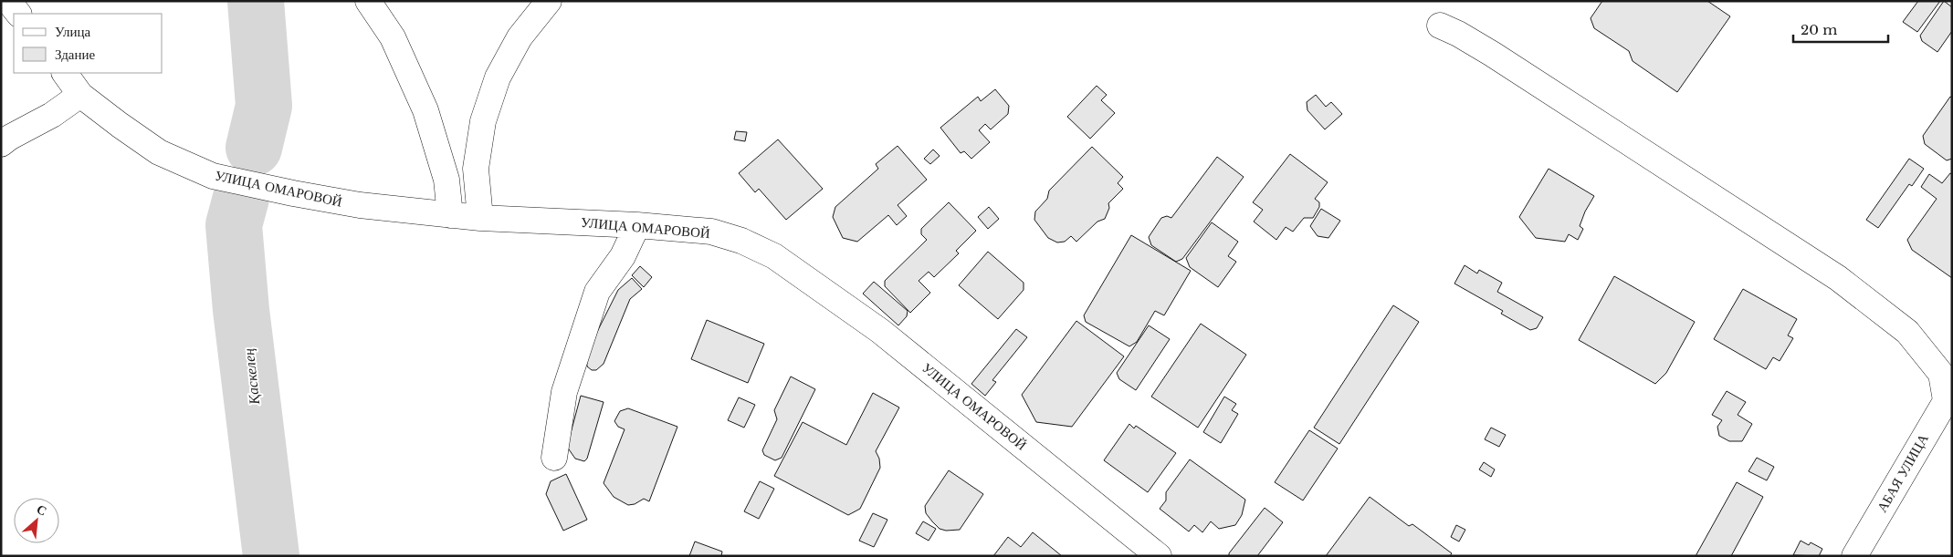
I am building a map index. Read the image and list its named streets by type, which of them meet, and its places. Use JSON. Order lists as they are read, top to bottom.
{
  "streets": {
    "street": ["УЛИЦА ОМАРОВОЙ", "АБАЯ УЛИЦА"]
  },
  "water": ["Қаскелең"],
  "legend": ["Улица", "Здание"],
  "scale_bar": "20 m",
  "north": "top right"
}
